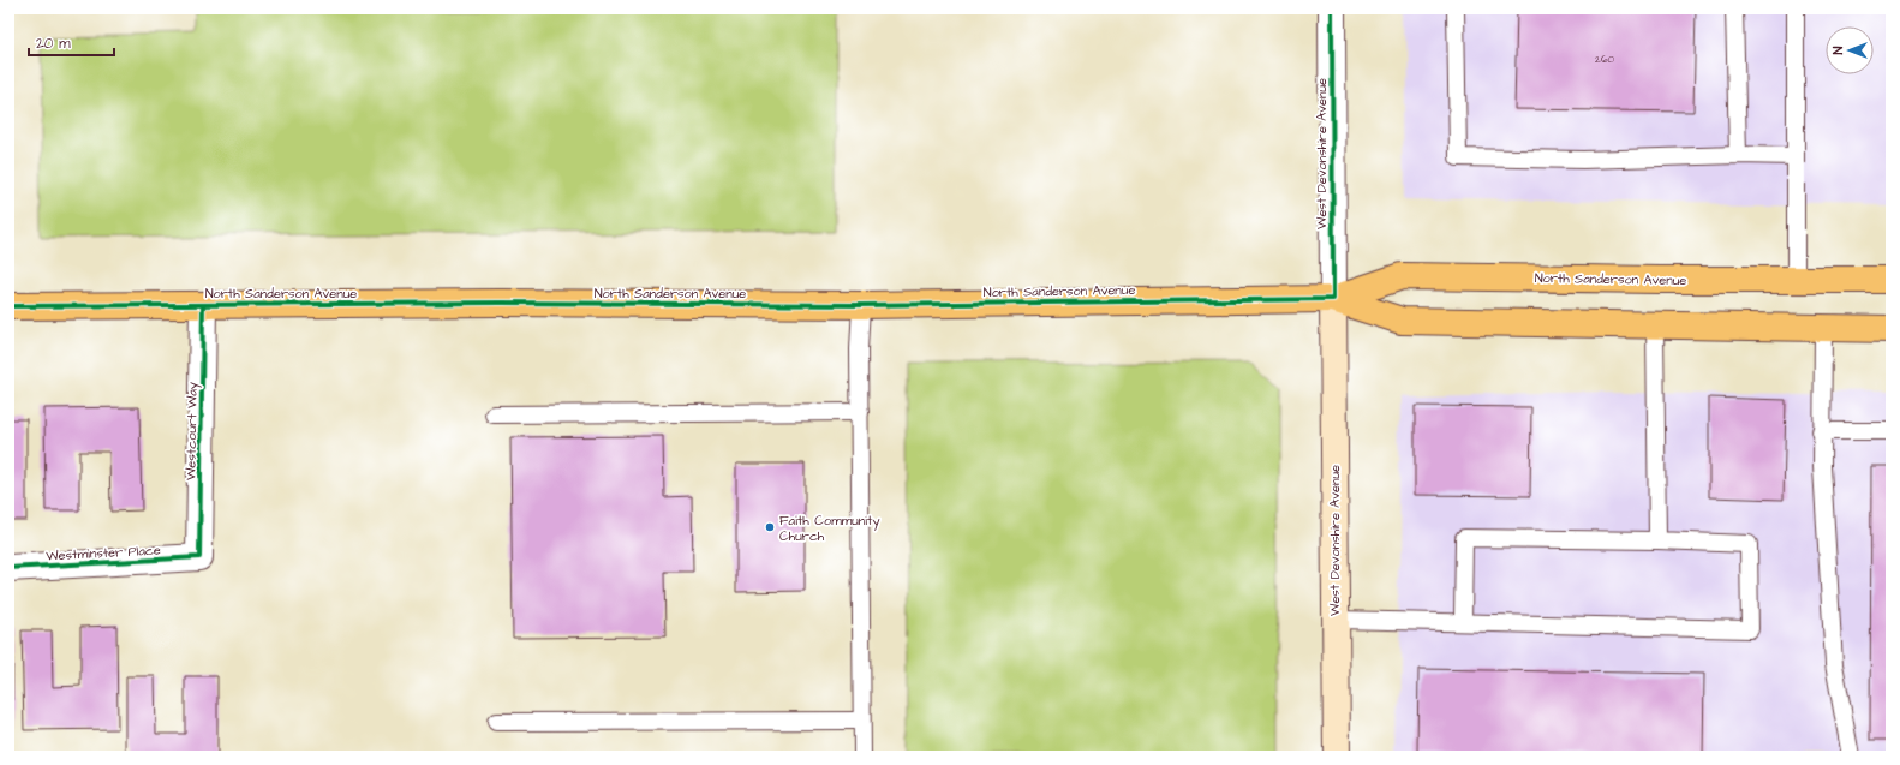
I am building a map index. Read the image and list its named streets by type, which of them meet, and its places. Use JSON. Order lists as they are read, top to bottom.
{
  "streets": {
    "highway": ["North Sanderson Avenue"],
    "main road": ["West Devonshire Avenue"],
    "street": ["Westcourt Way", "Westminster Place"]
  },
  "crossings": [
    ["West Devonshire Avenue", "North Sanderson Avenue"],
    ["North Sanderson Avenue", "Westcourt Way"],
    ["Westcourt Way", "Westminster Place"]
  ],
  "places": ["Faith Community Church"],
  "house_numbers": ["260"],
  "scale_bar": "20 m",
  "north": "left"
}
